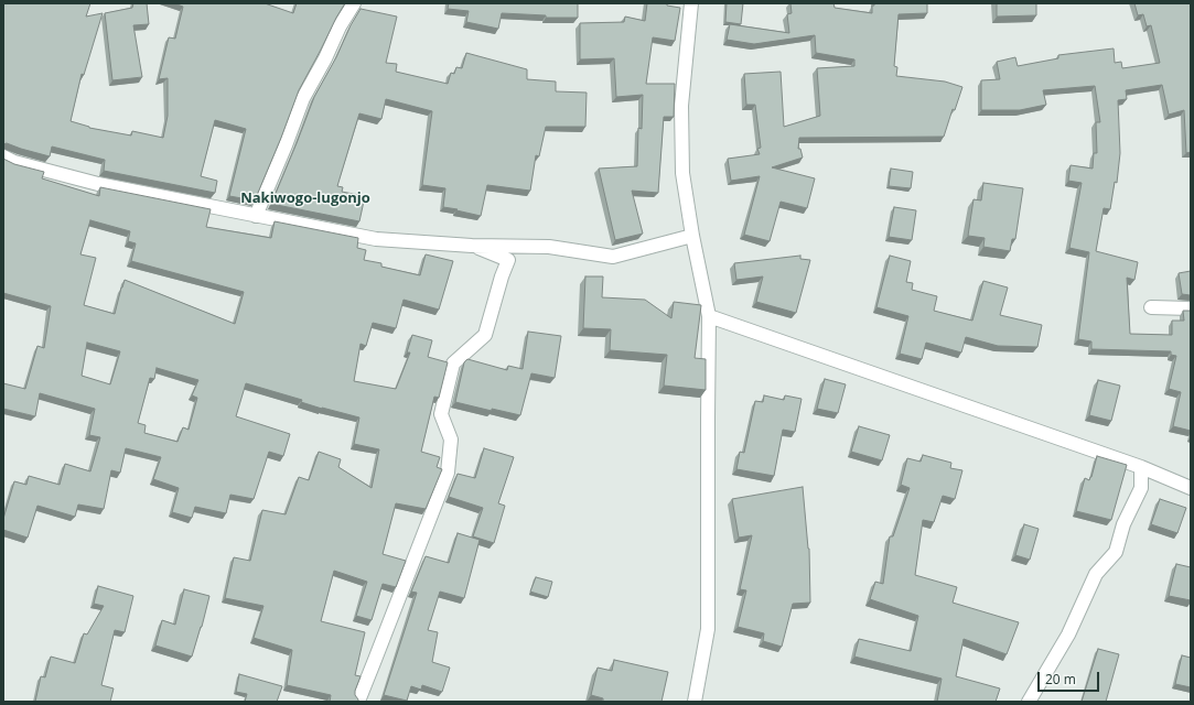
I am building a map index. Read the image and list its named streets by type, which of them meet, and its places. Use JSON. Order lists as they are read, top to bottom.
{
  "districts": ["Nakiwogo-lugonjo"],
  "scale_bar": "20 m"
}
